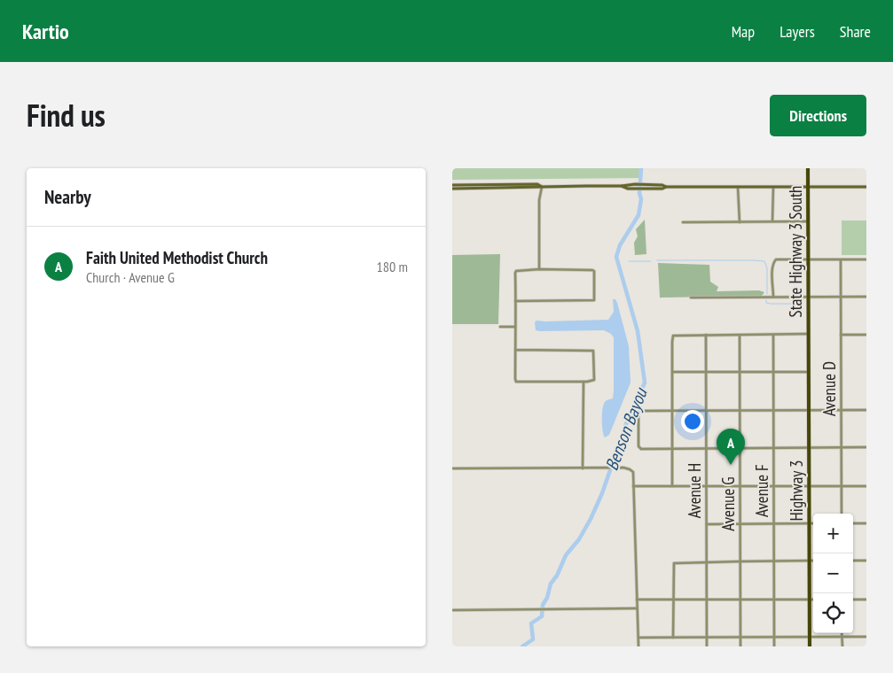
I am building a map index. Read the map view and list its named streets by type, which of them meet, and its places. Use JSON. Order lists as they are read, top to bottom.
{
  "streets": {
    "main road": ["State Highway 3 South", "Highway 3"],
    "street": [
      "Avenue D",
      "Avenue H",
      "Avenue F",
      "Avenue G"
    ]
  },
  "crossings": [
    ["State Highway 3 South", "Highway 3"]
  ],
  "water": ["Benson Bayou"],
  "page": {
    "header": "Kartio",
    "nav": ["Map", "Layers", "Share"],
    "title": "Find us",
    "buttons": "Directions",
    "heading": "Nearby",
    "list": [
      {
        "mark": "A",
        "name": "Faith United Methodist Church",
        "note": "Church · Avenue G",
        "value": "180 m"
      }
    ],
    "pins": "A",
    "map_buttons": ["+", "−"]
  }
}
